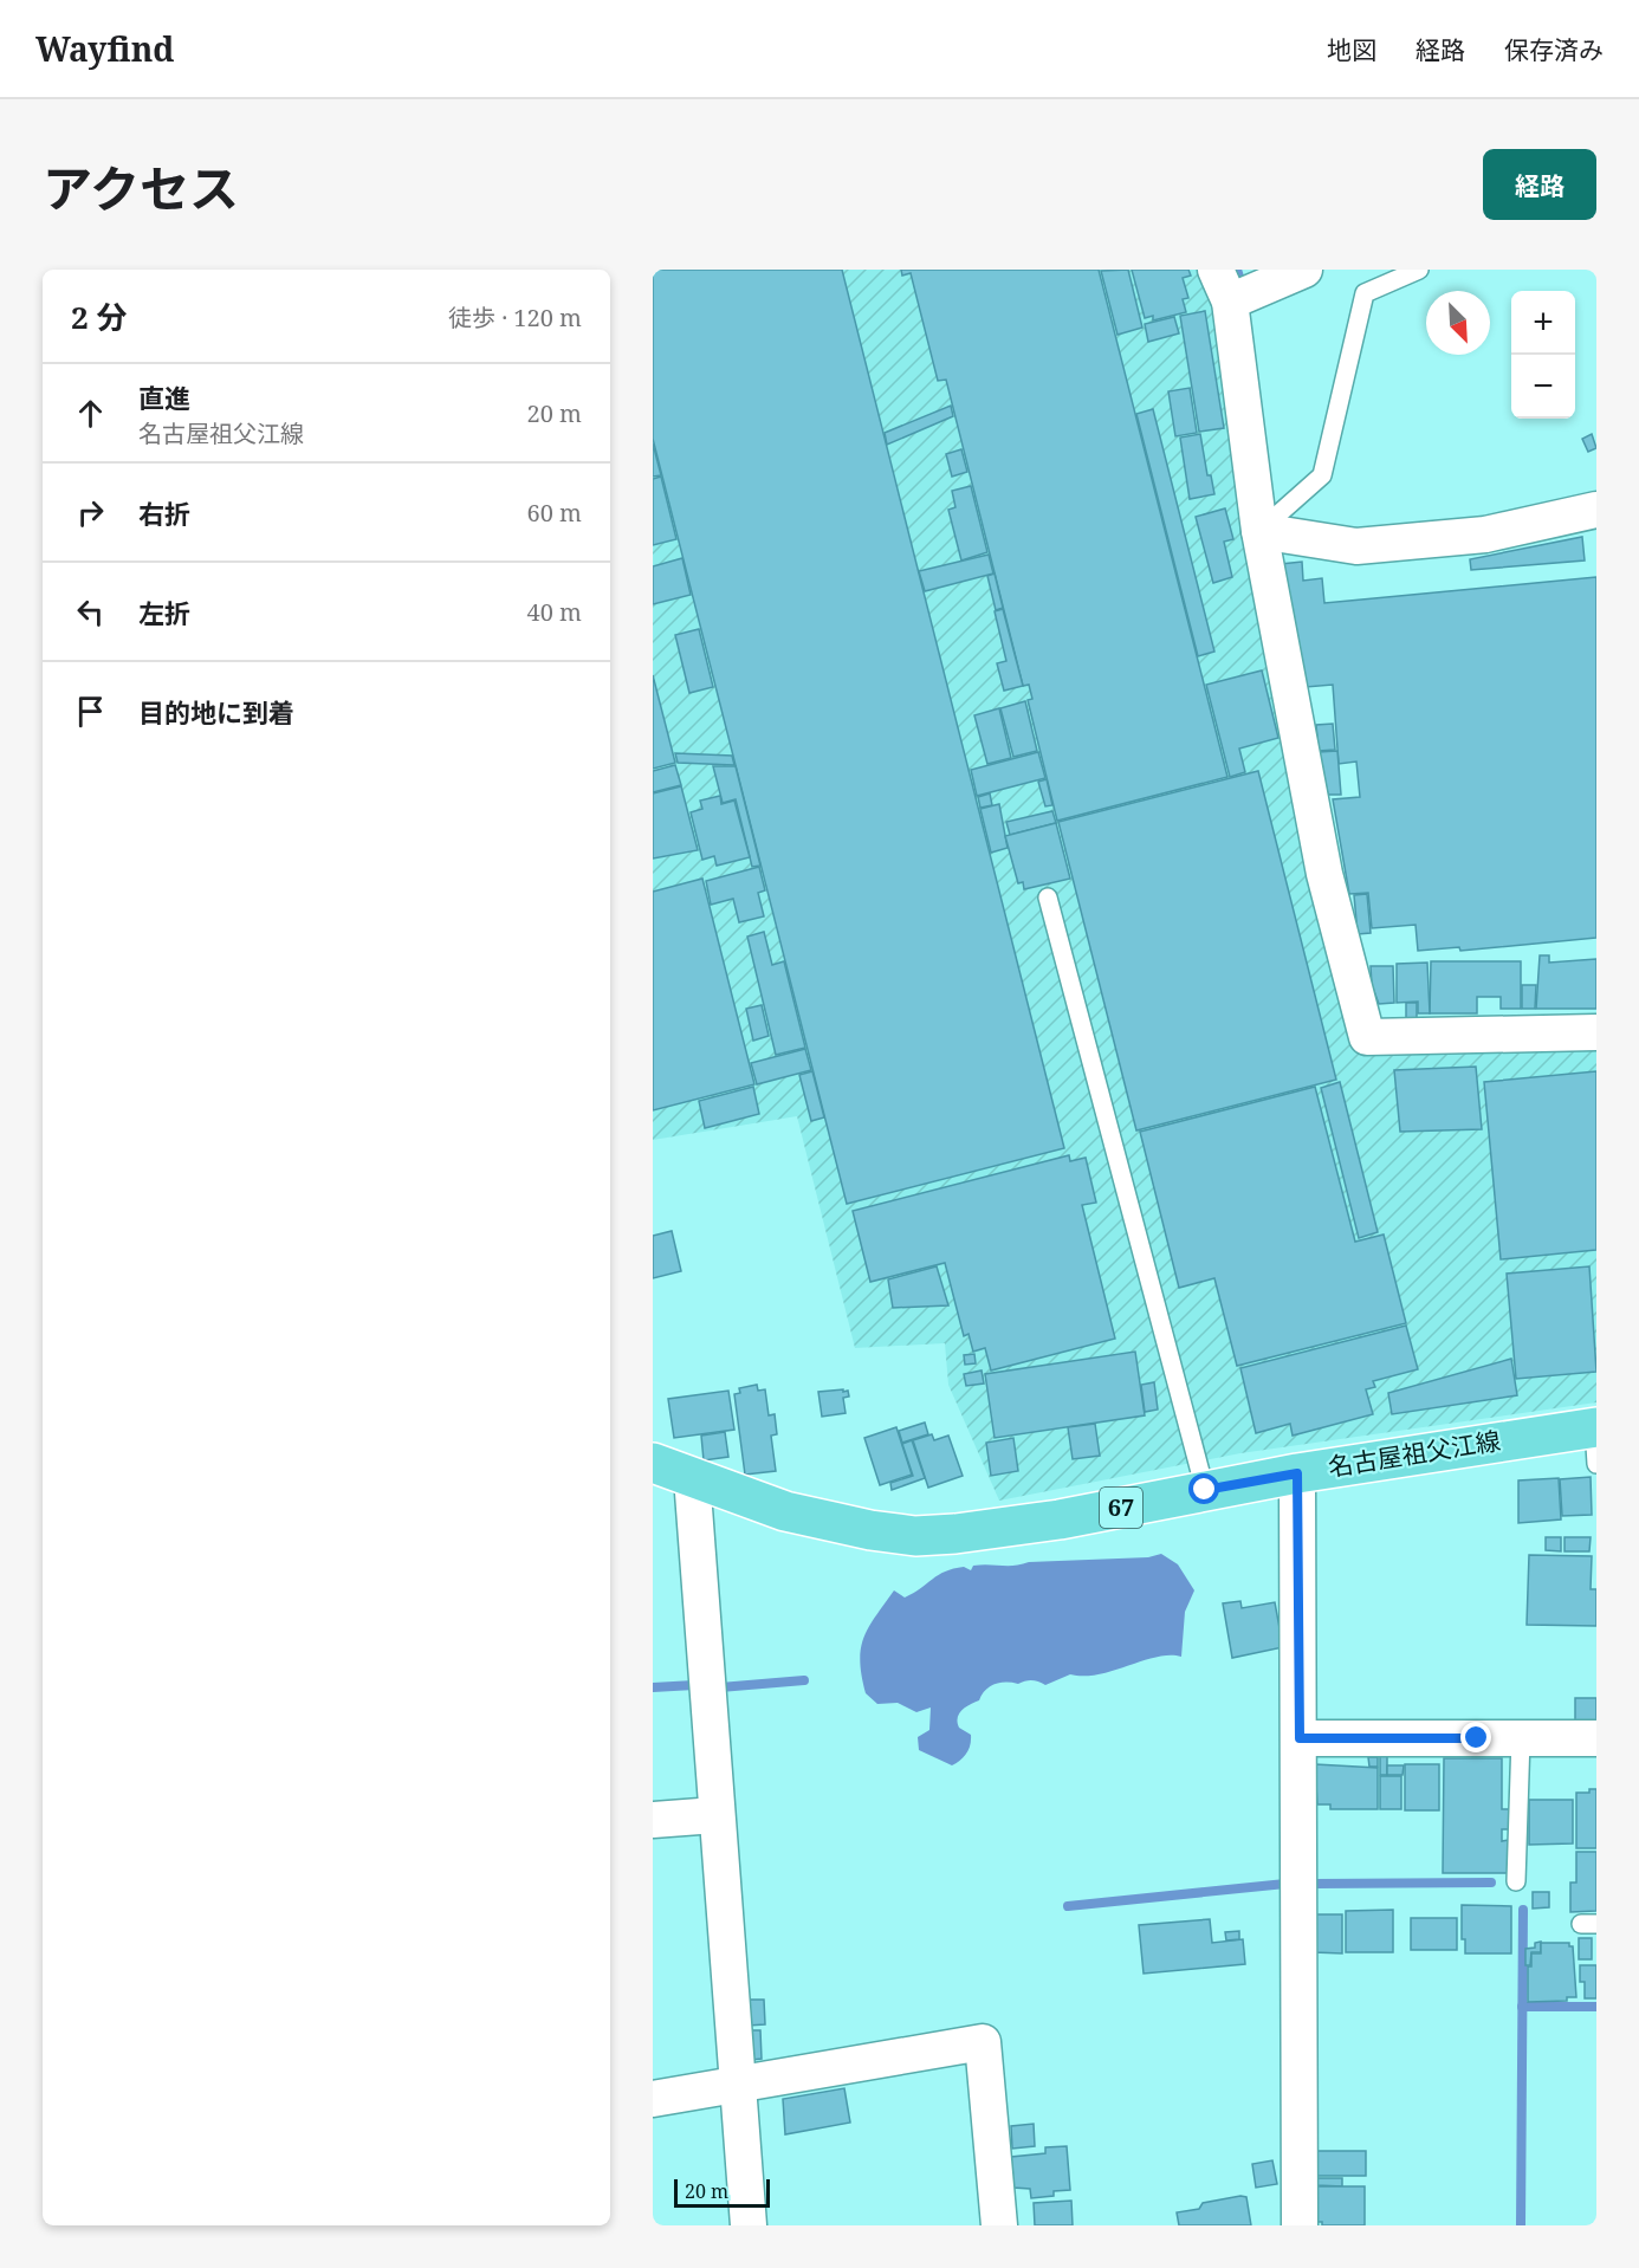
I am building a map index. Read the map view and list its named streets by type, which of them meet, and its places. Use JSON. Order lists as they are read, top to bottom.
{
  "streets": {
    "main road": ["名古屋祖父江線", "67"]
  },
  "scale_bar": "20 m",
  "north": "bottom right",
  "page": {
    "header": "Wayfind",
    "nav": ["地図", "経路", "保存済み"],
    "title": "アクセス",
    "buttons": "経路",
    "heading": ["2 分", "徒歩 · 120 m"],
    "map_buttons": ["+", "−"],
    "list": [
      ["直進", "名古屋祖父江線", "20 m"],
      ["右折", "60 m"],
      ["左折", "40 m"],
      "目的地に到着"
    ],
    "scale": "20 m"
  }
}
